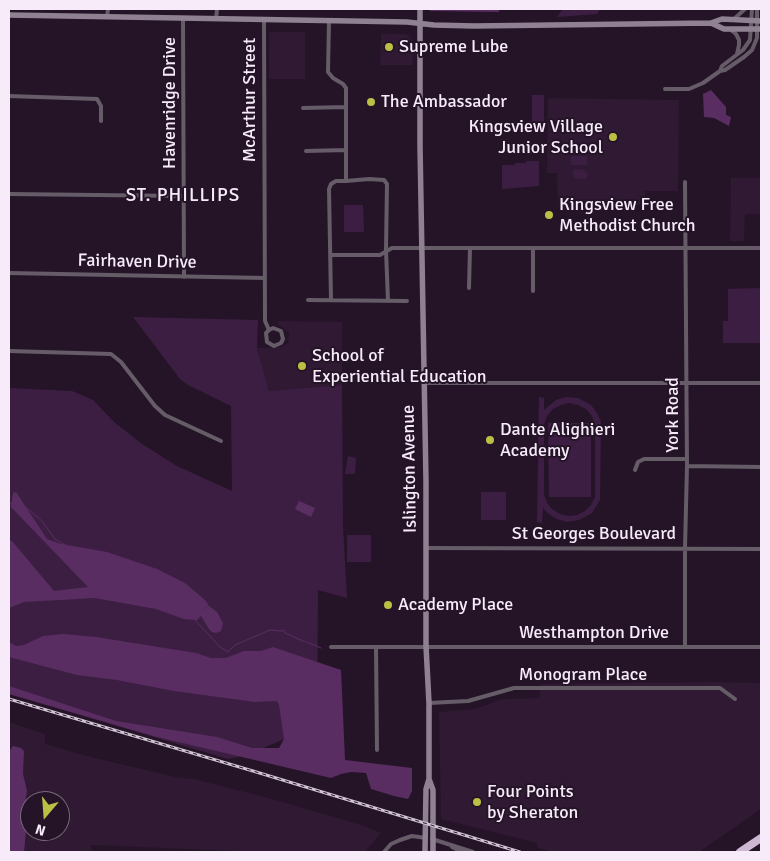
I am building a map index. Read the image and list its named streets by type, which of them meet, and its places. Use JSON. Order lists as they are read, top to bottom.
{
  "streets": {
    "main road": ["Islington Avenue"],
    "street": [
      "McArthur Street",
      "Havenridge Drive",
      "Fairhaven Drive",
      "York Road",
      "St Georges Boulevard",
      "Westhampton Drive",
      "Monogram Place"
    ]
  },
  "crossings": [
    ["McArthur Street", "Fairhaven Drive"],
    ["Havenridge Drive", "Fairhaven Drive"],
    ["York Road", "St Georges Boulevard"],
    ["York Road", "Westhampton Drive"],
    ["Islington Avenue", "St Georges Boulevard"],
    ["Islington Avenue", "Westhampton Drive"],
    ["Islington Avenue", "Monogram Place"]
  ],
  "districts": ["ST. PHILLIPS"],
  "places": [
    "Supreme Lube",
    "The Ambassador",
    "Kingsview Village Junior School",
    "Kingsview Free Methodist Church",
    "School of Experiential Education",
    "Dante Alighieri Academy",
    "Academy Place",
    "Four Points by Sheraton"
  ],
  "north": "bottom"
}
